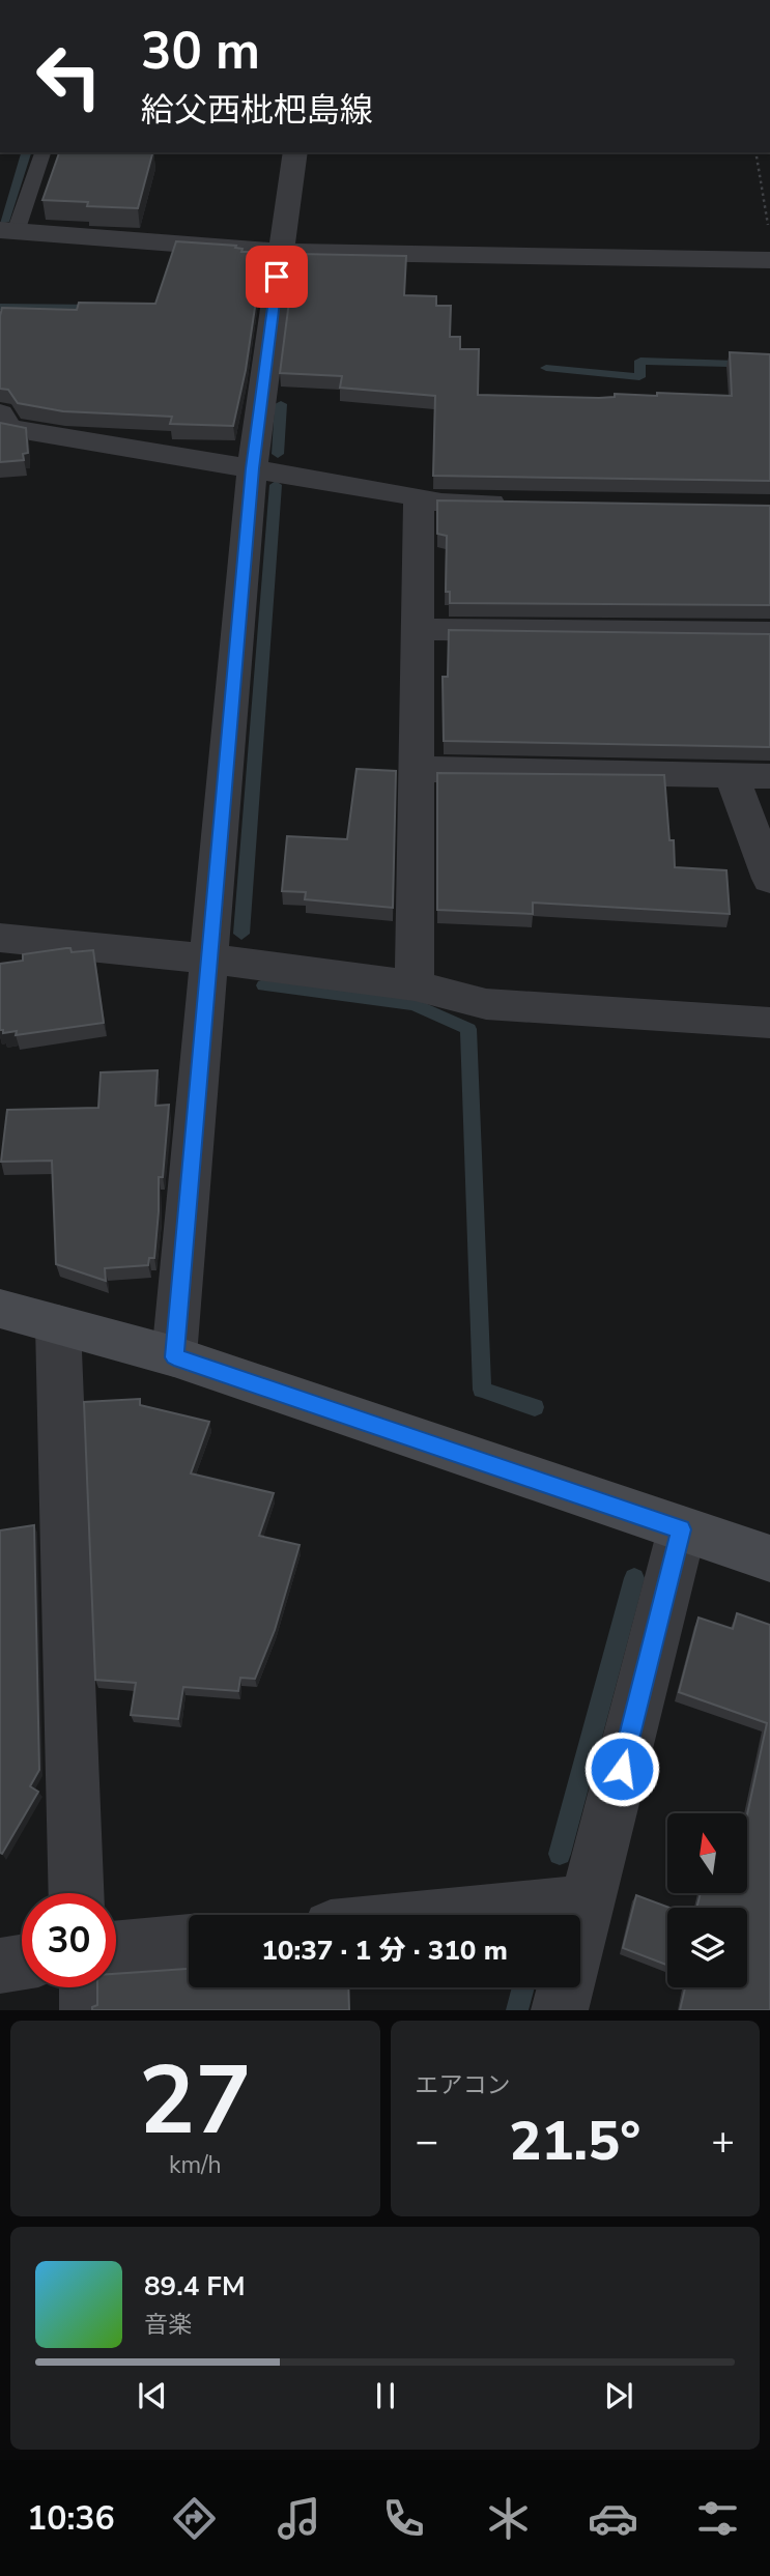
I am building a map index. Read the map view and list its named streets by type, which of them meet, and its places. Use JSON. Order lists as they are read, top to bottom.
{
  "north": "top",
  "page": {
    "turn": ["30 m", "給父西枇杷島線"],
    "limit": "30",
    "trip": "10:37 · 1 分 · 310 m",
    "tile": [
      ["27", "km/h"],
      "エアコン"
    ],
    "heat": ["−", "21.5°", "+"],
    "song": ["89.4 FM", "音楽"],
    "tabs": "10:36"
  }
}
